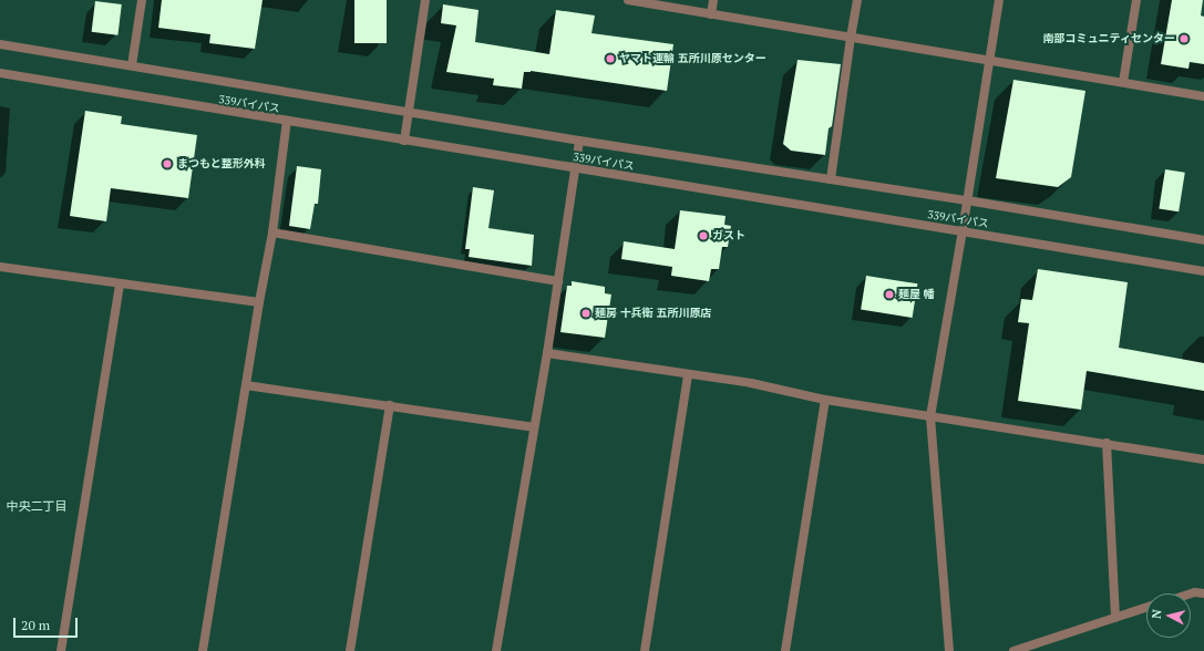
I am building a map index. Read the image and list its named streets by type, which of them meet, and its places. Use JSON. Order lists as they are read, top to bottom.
{
  "streets": {
    "street": ["339バイパス"]
  },
  "districts": ["中央二丁目"],
  "places": [
    "南部コミュニティセンター",
    "ヤマト運輸 五所川原センター",
    "まつもと整形外科",
    "ガスト",
    "麺屋 幡",
    "麺房 十兵衛 五所川原店"
  ],
  "scale_bar": "20 m",
  "north": "left"
}
